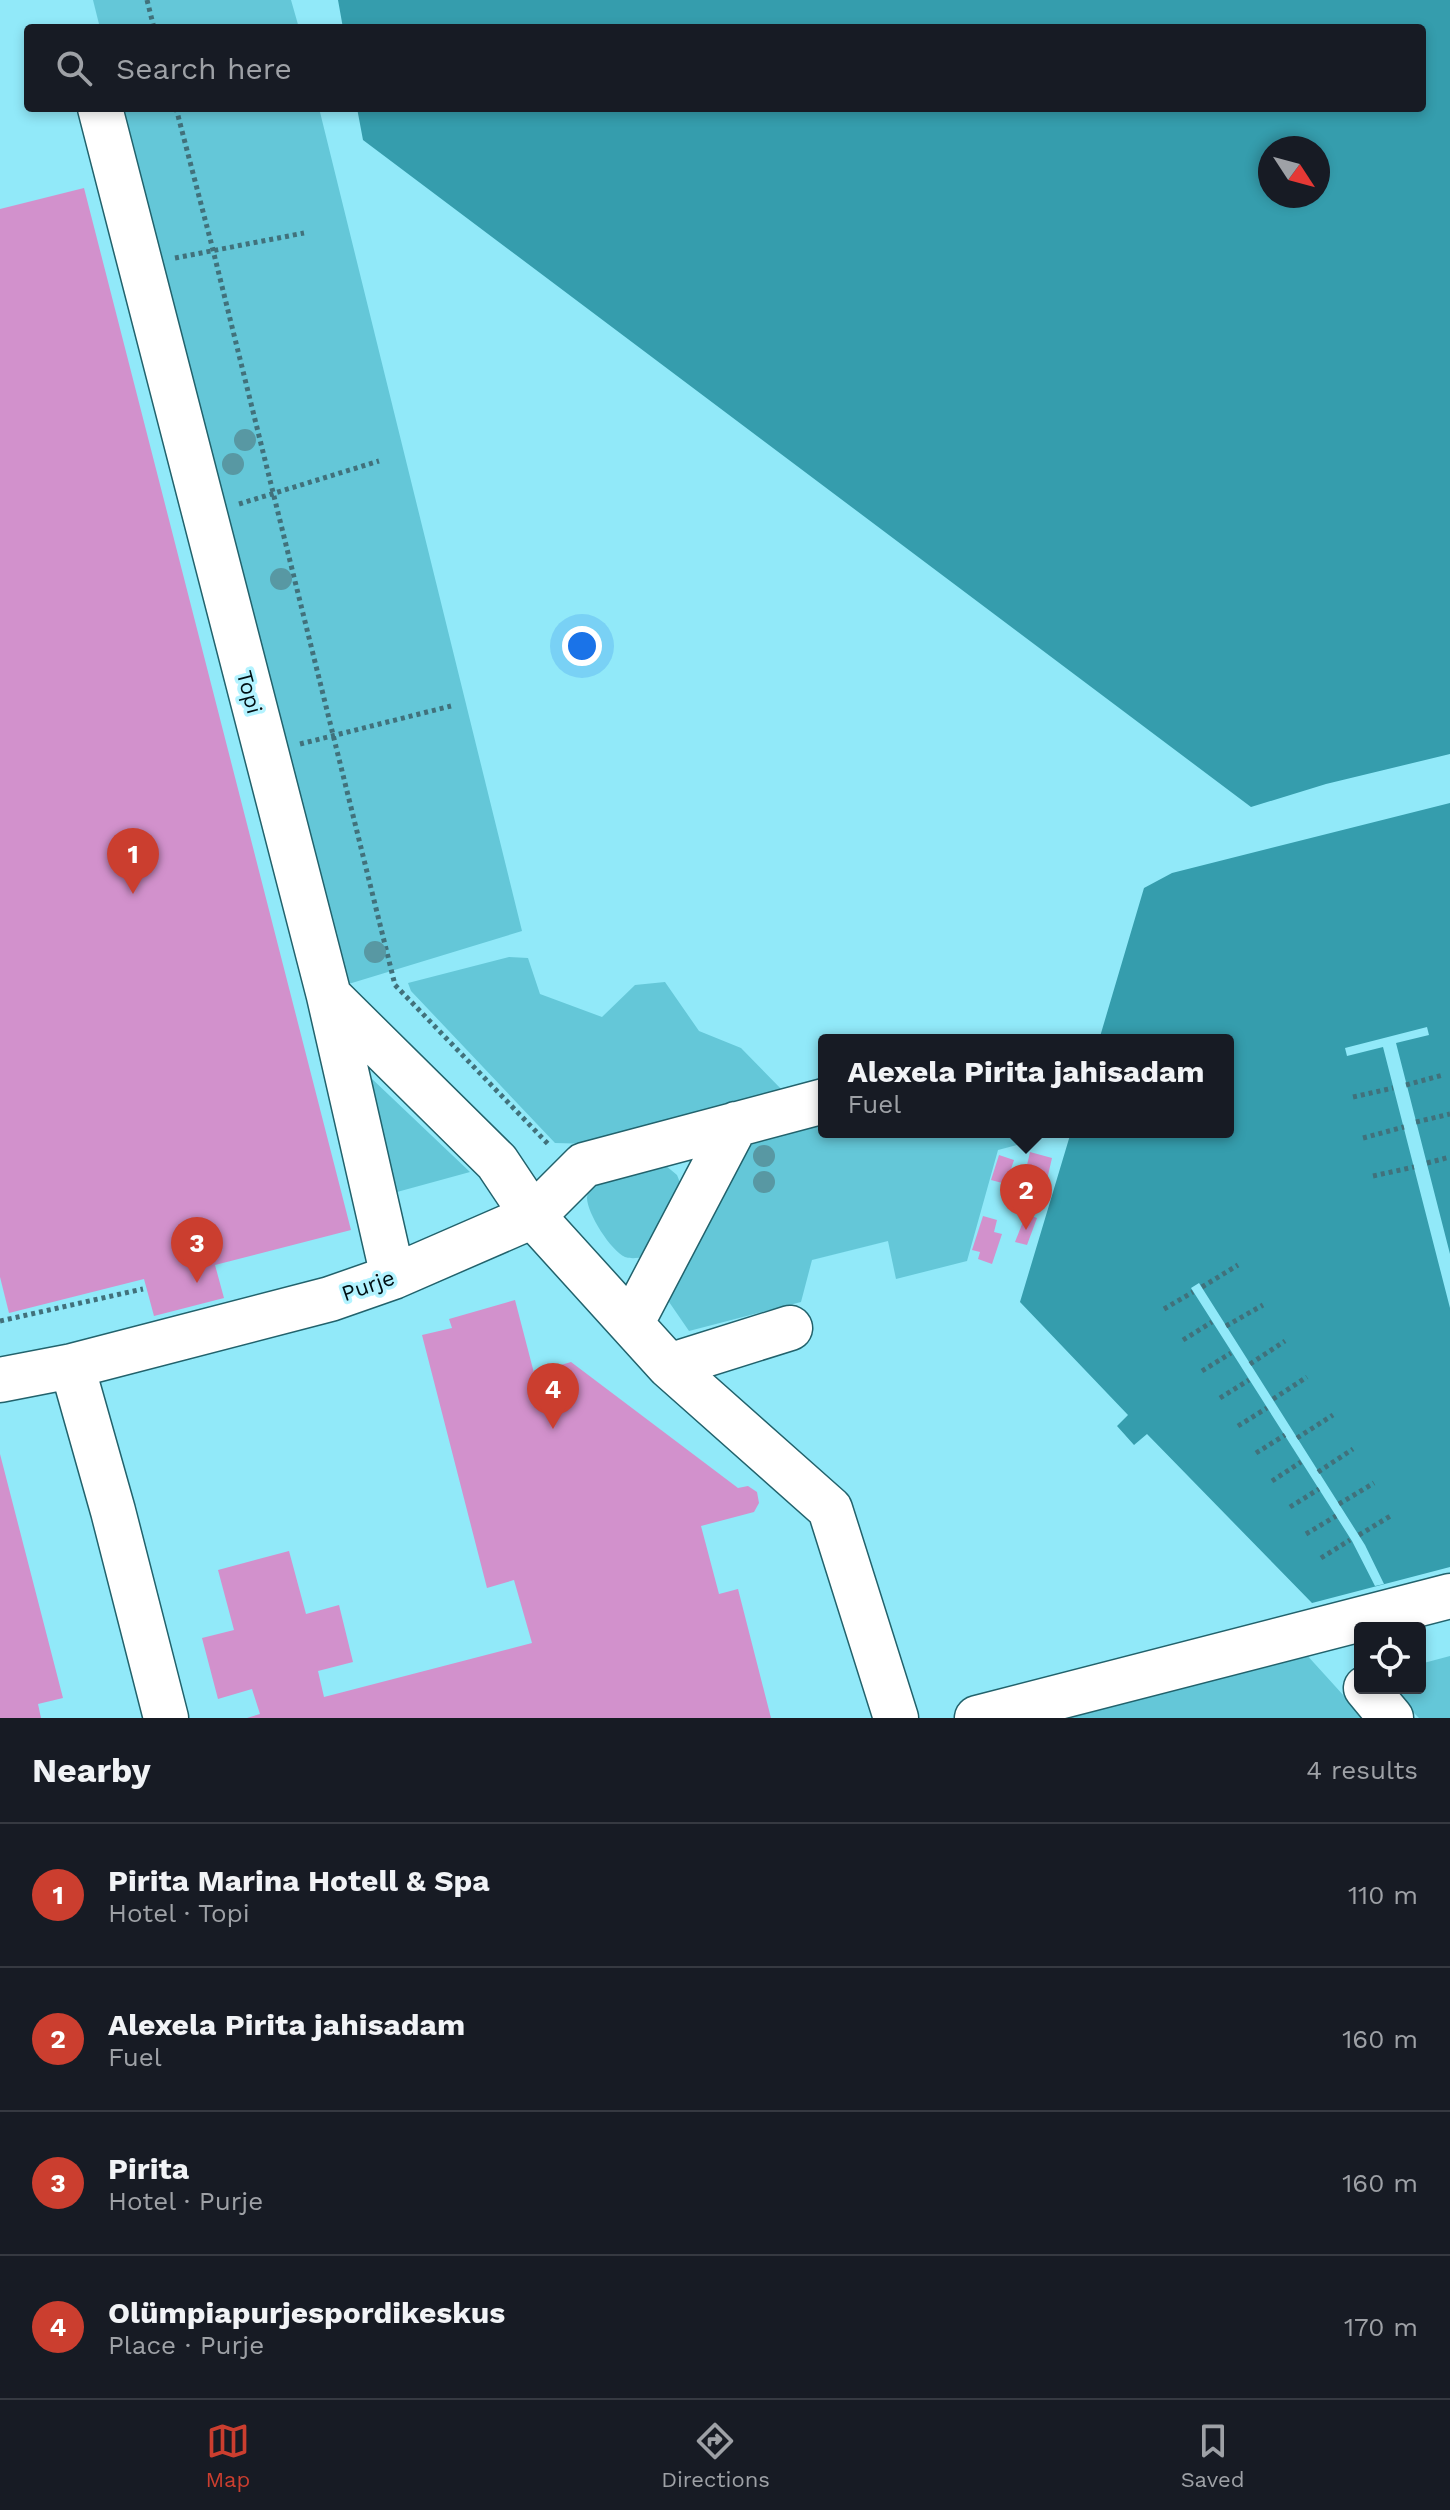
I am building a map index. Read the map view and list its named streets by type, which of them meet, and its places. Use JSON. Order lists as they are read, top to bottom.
{
  "streets": {
    "street": ["Topi", "Purje"]
  },
  "crossings": [
    ["Topi", "Purje"]
  ],
  "north": "bottom right",
  "page": {
    "search": "Search here",
    "pins": [
      "1",
      "2",
      "3",
      "4"
    ],
    "popup": ["Alexela Pirita jahisadam", "Fuel"],
    "heading": ["Nearby", "4 results"],
    "list": [
      {
        "mark": "1",
        "name": "Pirita Marina Hotell & Spa",
        "note": "Hotel · Topi",
        "value": "110 m"
      },
      {
        "mark": "2",
        "name": "Alexela Pirita jahisadam",
        "note": "Fuel",
        "value": "160 m"
      },
      {
        "mark": "3",
        "name": "Pirita",
        "note": "Hotel · Purje",
        "value": "160 m"
      },
      {
        "mark": "4",
        "name": "Olümpiapurjespordikeskus",
        "note": "Place · Purje",
        "value": "170 m"
      }
    ],
    "nav": ["Map", "Directions", "Saved"]
  }
}
